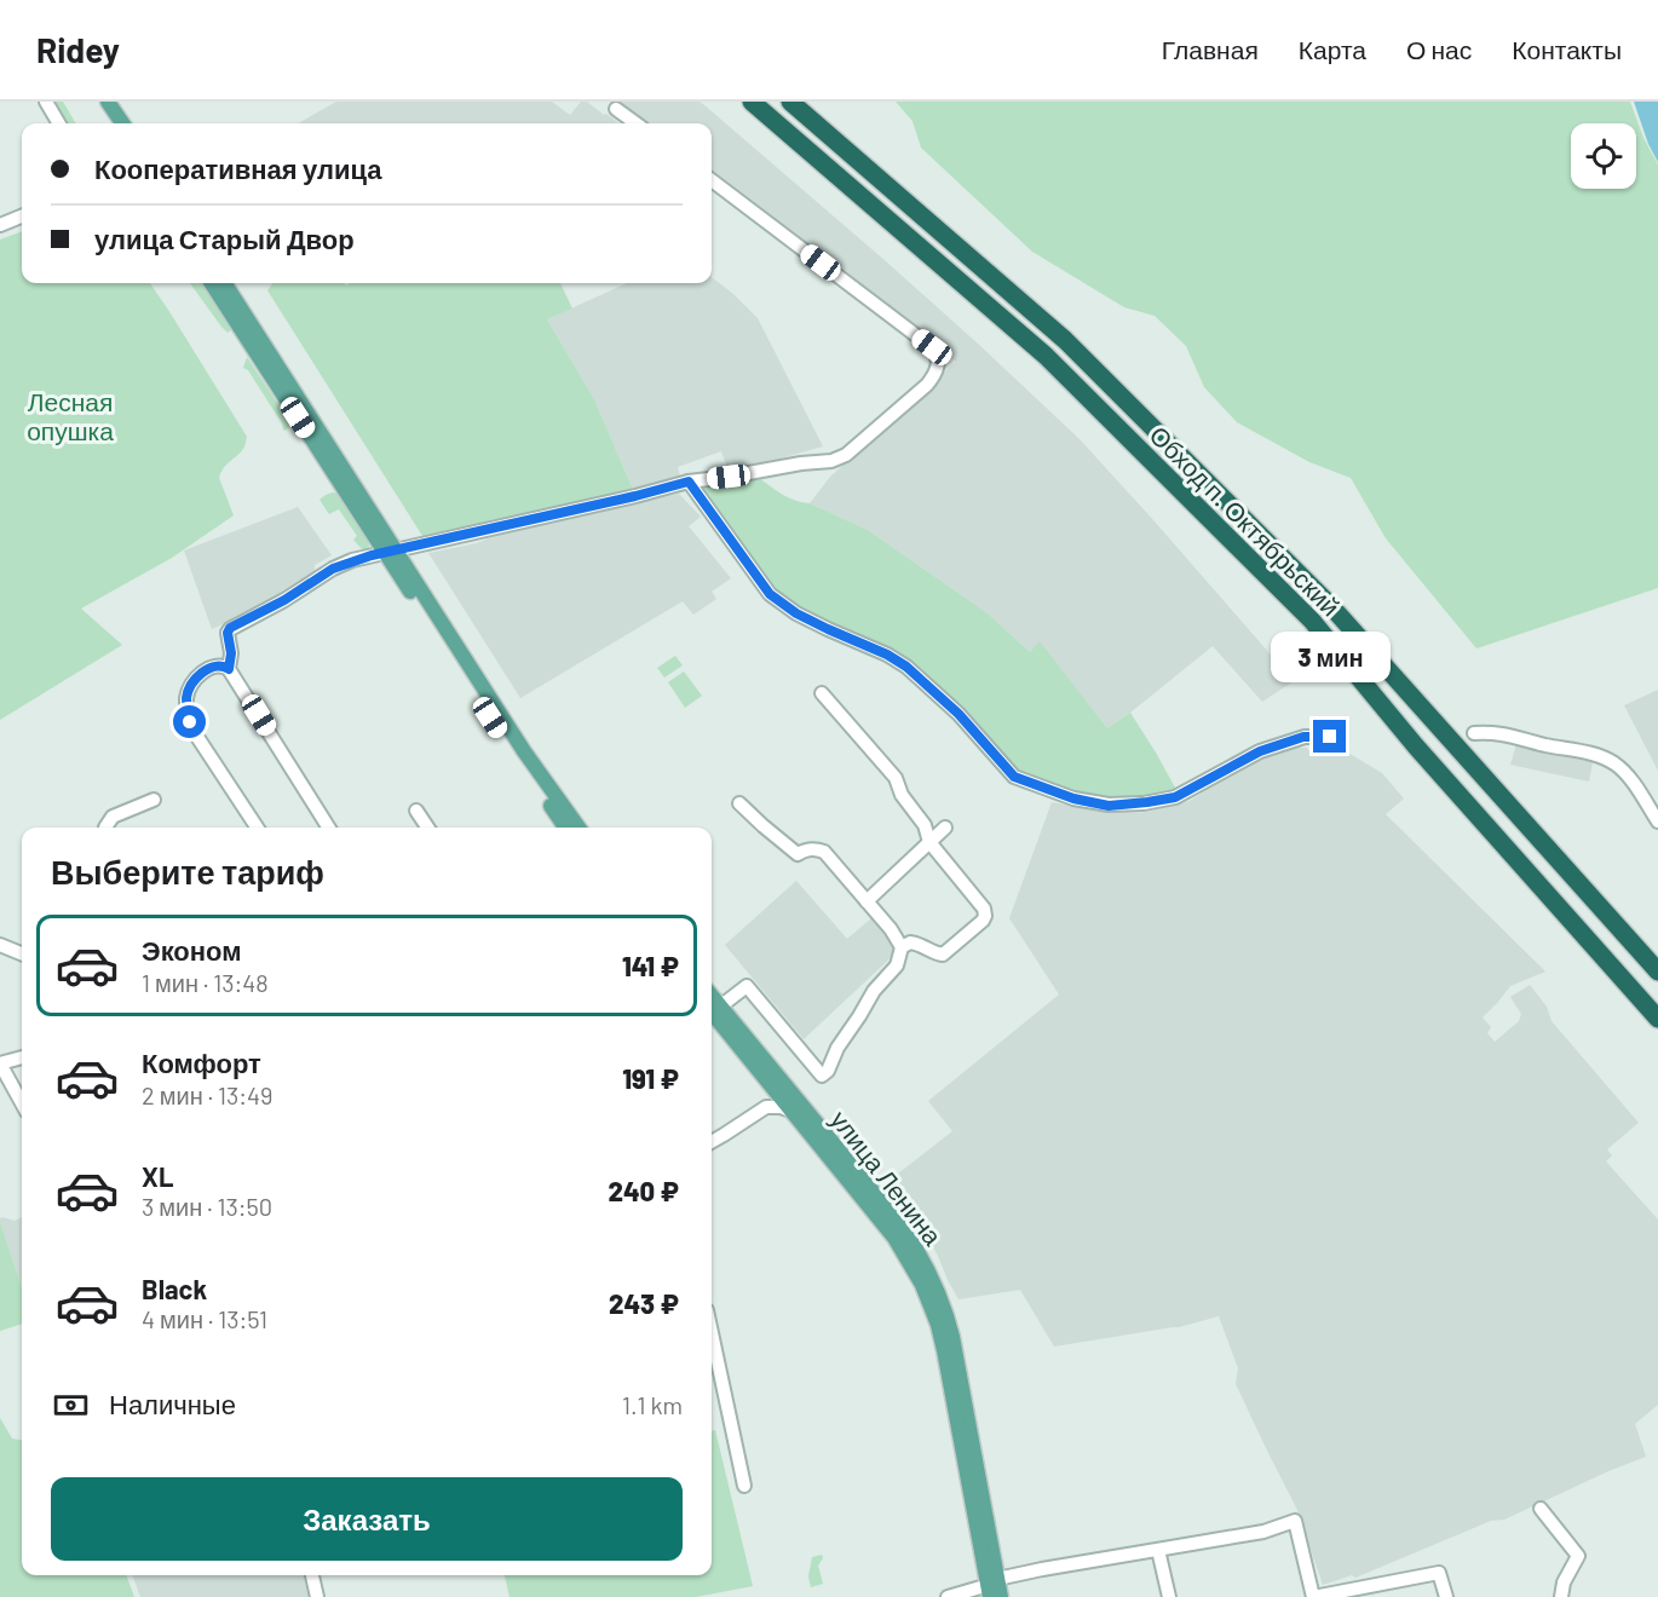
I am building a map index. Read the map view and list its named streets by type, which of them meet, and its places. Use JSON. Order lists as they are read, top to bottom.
{
  "streets": {
    "highway": ["Обход п. Октябрьский"],
    "main road": ["улица Ленина"]
  },
  "parks": ["Лесная опушка"],
  "page": {
    "header": "Ridey",
    "nav": [
      "Главная",
      "Карта",
      "О нас",
      "Контакты"
    ],
    "banner": ["Кооперативная улица", "улица Старый Двор"],
    "bubble": "3 мин",
    "heading": "Выберите тариф",
    "list": [
      {
        "name": "Эконом",
        "note": "1 мин · 13:48",
        "value": "141 ₽"
      },
      {
        "name": "Комфорт",
        "note": "2 мин · 13:49",
        "value": "191 ₽"
      },
      {
        "name": "XL",
        "note": "3 мин · 13:50",
        "value": "240 ₽"
      },
      {
        "name": "Black",
        "note": "4 мин · 13:51",
        "value": "243 ₽"
      }
    ],
    "pay": ["Наличные", "1.1 km"],
    "buttons": "Заказать"
  }
}
